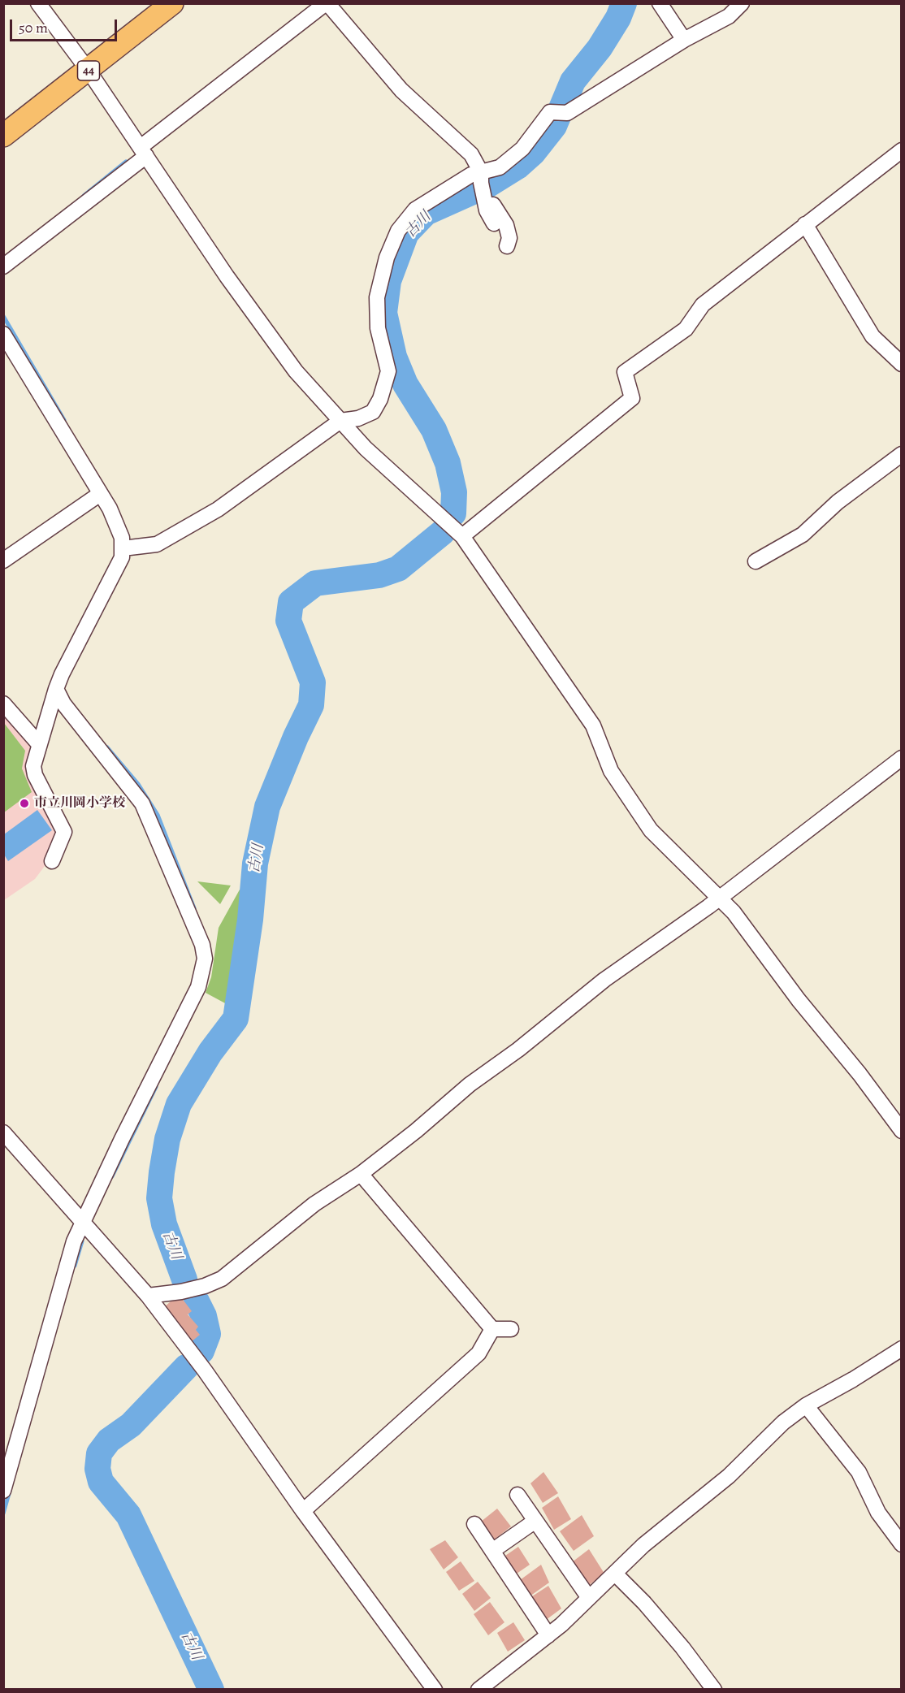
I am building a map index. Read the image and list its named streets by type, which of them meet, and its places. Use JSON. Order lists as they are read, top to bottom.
{
  "streets": {
    "main road": ["44"]
  },
  "water": ["古川"],
  "places": ["市立川岡小学校"],
  "scale_bar": "50 m"
}
